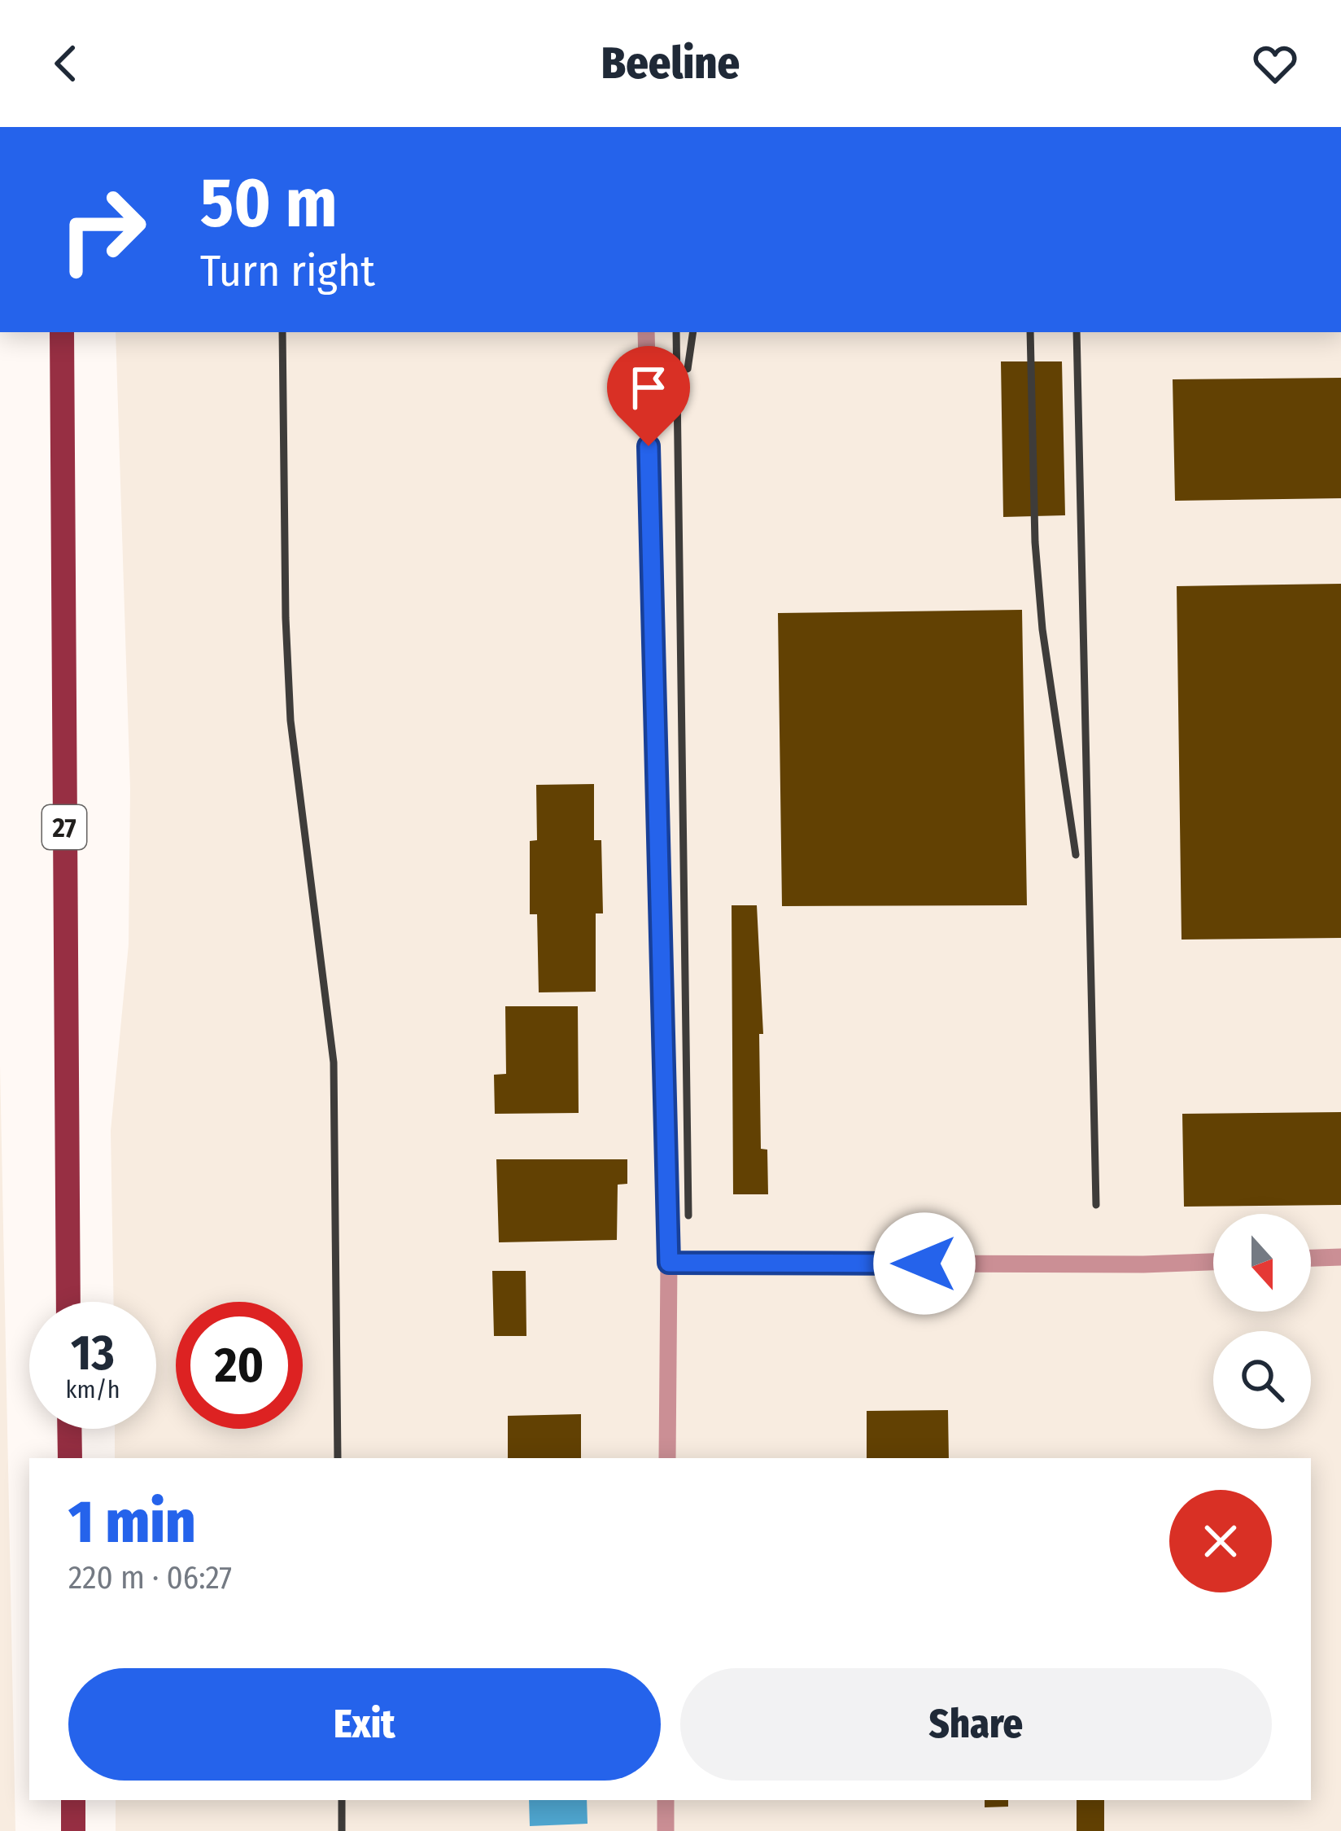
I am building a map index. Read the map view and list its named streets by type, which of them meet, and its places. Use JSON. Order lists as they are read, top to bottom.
{
  "streets": {
    "main road": ["27"]
  },
  "north": "bottom",
  "page": {
    "header": "Beeline",
    "turn": ["50 m", "Turn right"],
    "speed": "13 km/h",
    "limit": "20",
    "heading": ["1 min", "220 m · 06:27"],
    "buttons": ["Exit", "Share"]
  }
}
